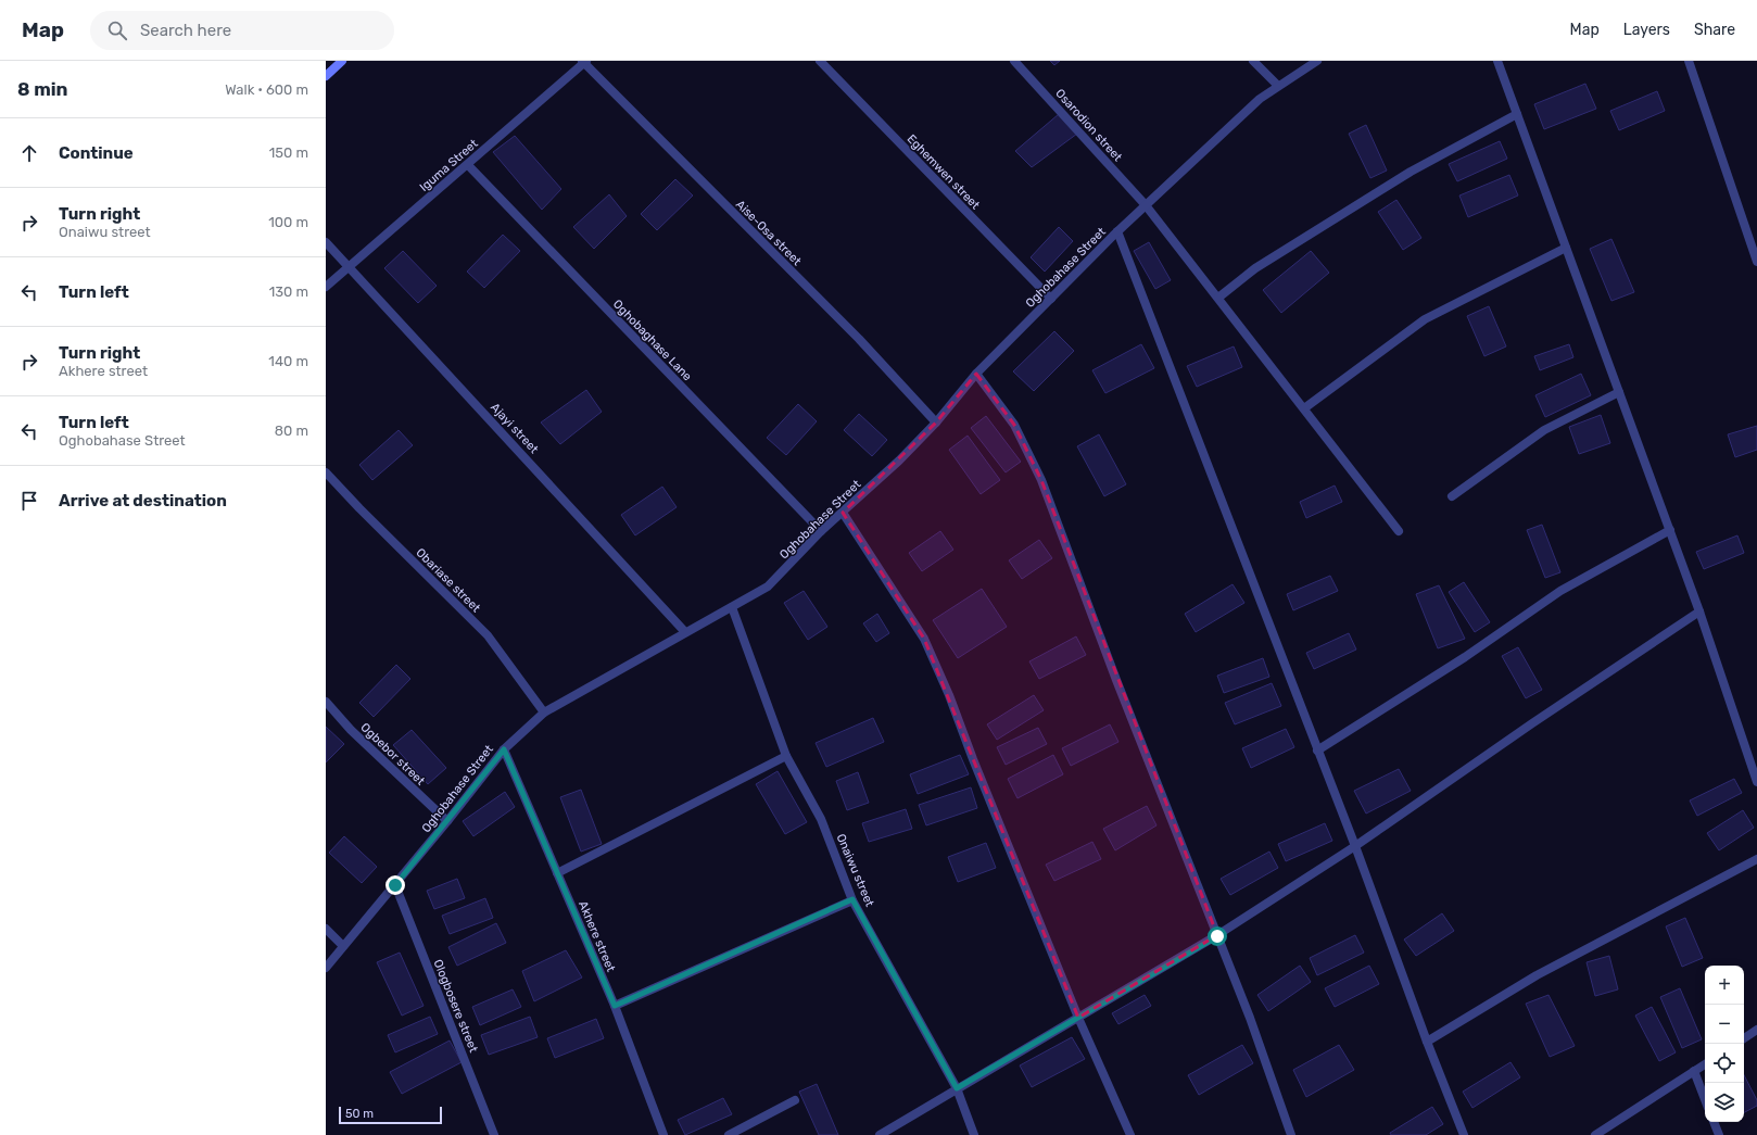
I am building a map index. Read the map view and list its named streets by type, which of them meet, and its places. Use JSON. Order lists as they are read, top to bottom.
{
  "streets": {
    "street": [
      "Osarodion street",
      "Iguma Street",
      "Eghemwen street",
      "Aise-Osa street",
      "Oghobahase Street",
      "Oghobaghase Lane",
      "Ajayi street",
      "Obariase street",
      "Ogbebor street",
      "Onaiwu street",
      "Akhere street",
      "Ologbosere street"
    ]
  },
  "crossings": [
    ["Osarodion street", "Oghobahase Street"],
    ["Iguma Street", "Aise-Osa street"],
    ["Iguma Street", "Oghobaghase Lane"],
    ["Iguma Street", "Ajayi street"],
    ["Eghemwen street", "Oghobahase Street"],
    ["Aise-Osa street", "Oghobahase Street"],
    ["Oghobahase Street", "Oghobaghase Lane"],
    ["Oghobahase Street", "Ajayi street"],
    ["Oghobahase Street", "Obariase street"],
    ["Oghobahase Street", "Ogbebor street"],
    ["Oghobahase Street", "Onaiwu street"],
    ["Oghobahase Street", "Akhere street"],
    ["Oghobahase Street", "Ologbosere street"]
  ],
  "scale_bar": "50 m",
  "page": {
    "header": "Map",
    "search": "Search here",
    "nav": ["Map", "Layers", "Share"],
    "heading": ["8 min", "Walk · 600 m"],
    "list": [
      ["Continue", "150 m"],
      ["Turn right", "Onaiwu street", "100 m"],
      ["Turn left", "130 m"],
      ["Turn right", "Akhere street", "140 m"],
      ["Turn left", "Oghobahase Street", "80 m"],
      "Arrive at destination"
    ],
    "map_buttons": ["+", "−"],
    "scale": "50 m"
  }
}
